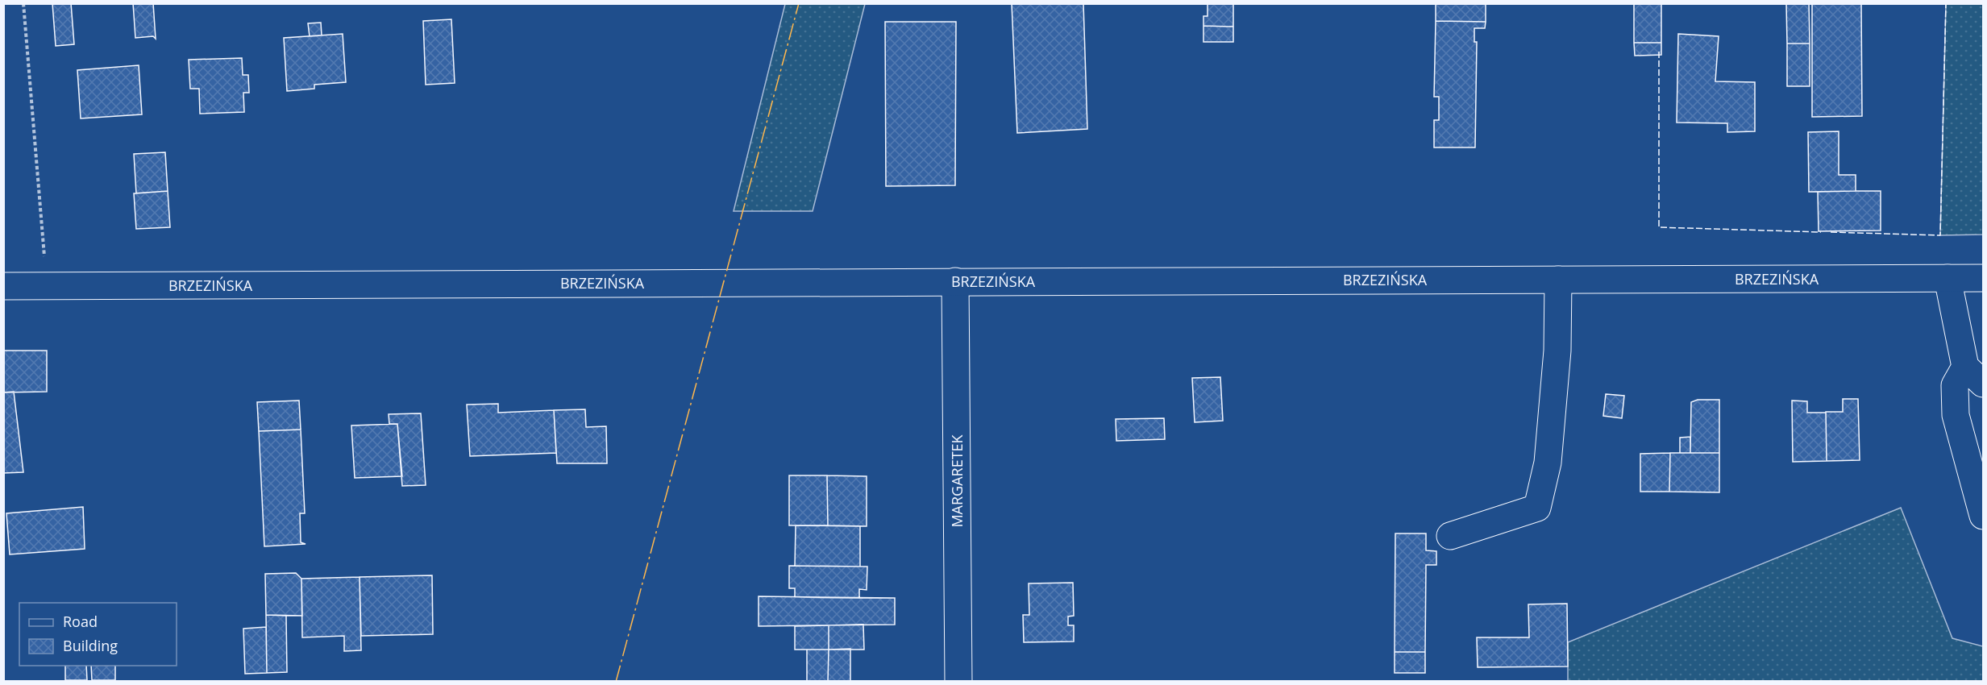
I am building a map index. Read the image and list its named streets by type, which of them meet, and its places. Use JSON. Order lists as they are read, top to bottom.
{
  "streets": {
    "main road": ["BRZEZIŃSKA", "MARGARETEK"]
  },
  "crossings": [
    ["BRZEZIŃSKA", "MARGARETEK"]
  ],
  "legend": ["Road", "Building"]
}
